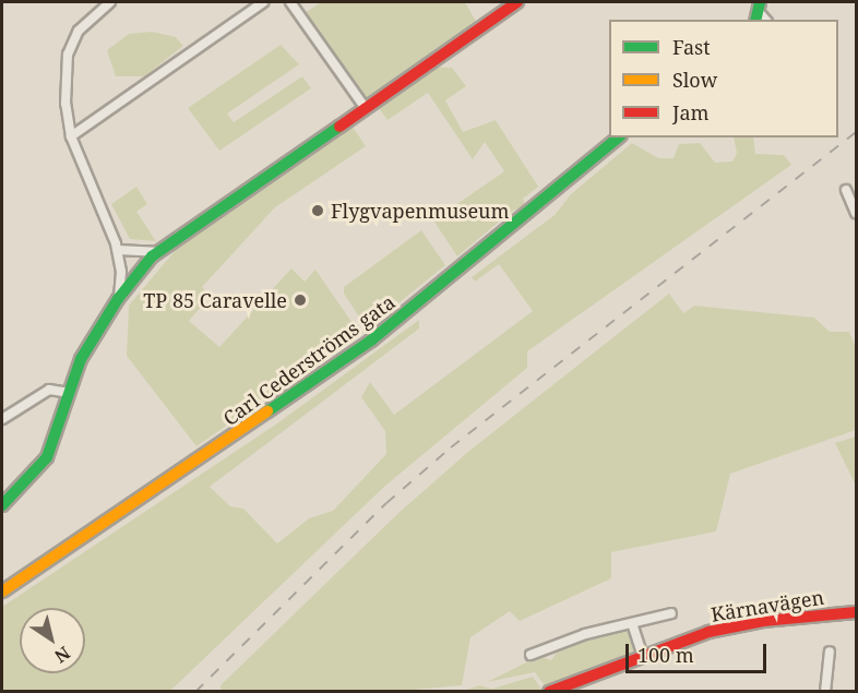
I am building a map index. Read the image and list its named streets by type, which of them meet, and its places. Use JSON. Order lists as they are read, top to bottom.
{
  "streets": {
    "street": ["Carl Cederströms gata", "Kärnavägen"]
  },
  "places": ["Flygvapenmuseum", "TP 85 Caravelle"],
  "legend": ["Fast", "Slow", "Jam"],
  "scale_bar": "100 m",
  "north": "bottom right"
}
